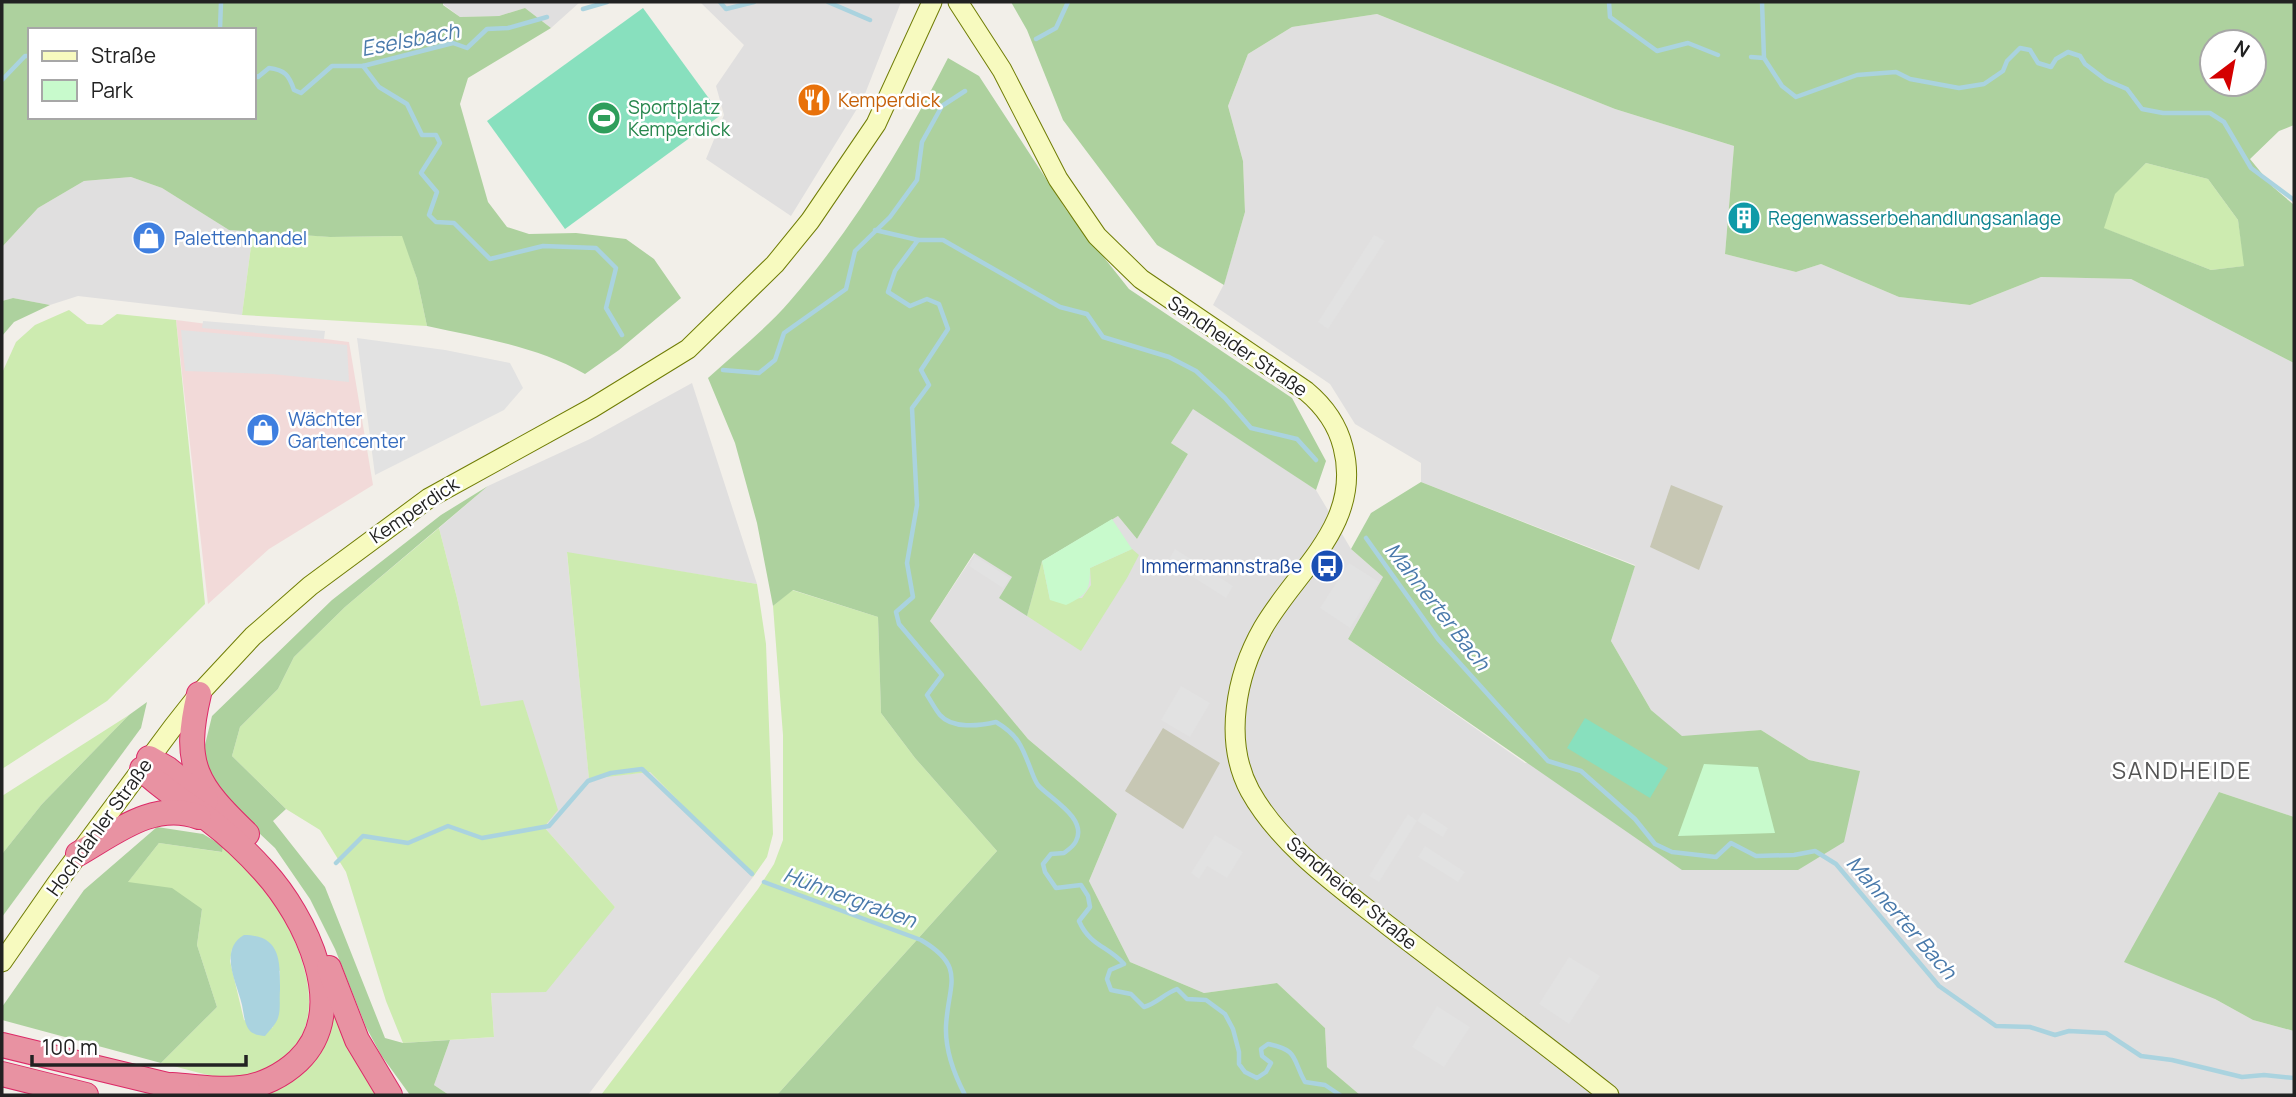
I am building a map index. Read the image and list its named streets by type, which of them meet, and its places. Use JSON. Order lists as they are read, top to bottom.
{
  "streets": {
    "street": ["Sandheider Straße", "Kemperdick", "Hochdahler Straße"]
  },
  "crossings": [
    ["Kemperdick", "Hochdahler Straße"]
  ],
  "districts": ["SANDHEIDE"],
  "water": ["Eselsbach", "Mahnerter Bach", "Hühnergraben"],
  "places": {
    "restaurant": ["Kemperdick"],
    "sports": ["Sportplatz Kemperdick"],
    "building": ["Regenwasserbehandlungsanlage"],
    "shop": ["Palettenhandel", "Wächter Gartencenter"],
    "bus stop": ["Immermannstraße"]
  },
  "legend": ["Straße", "Park"],
  "scale_bar": "100 m",
  "north": "top right"
}
